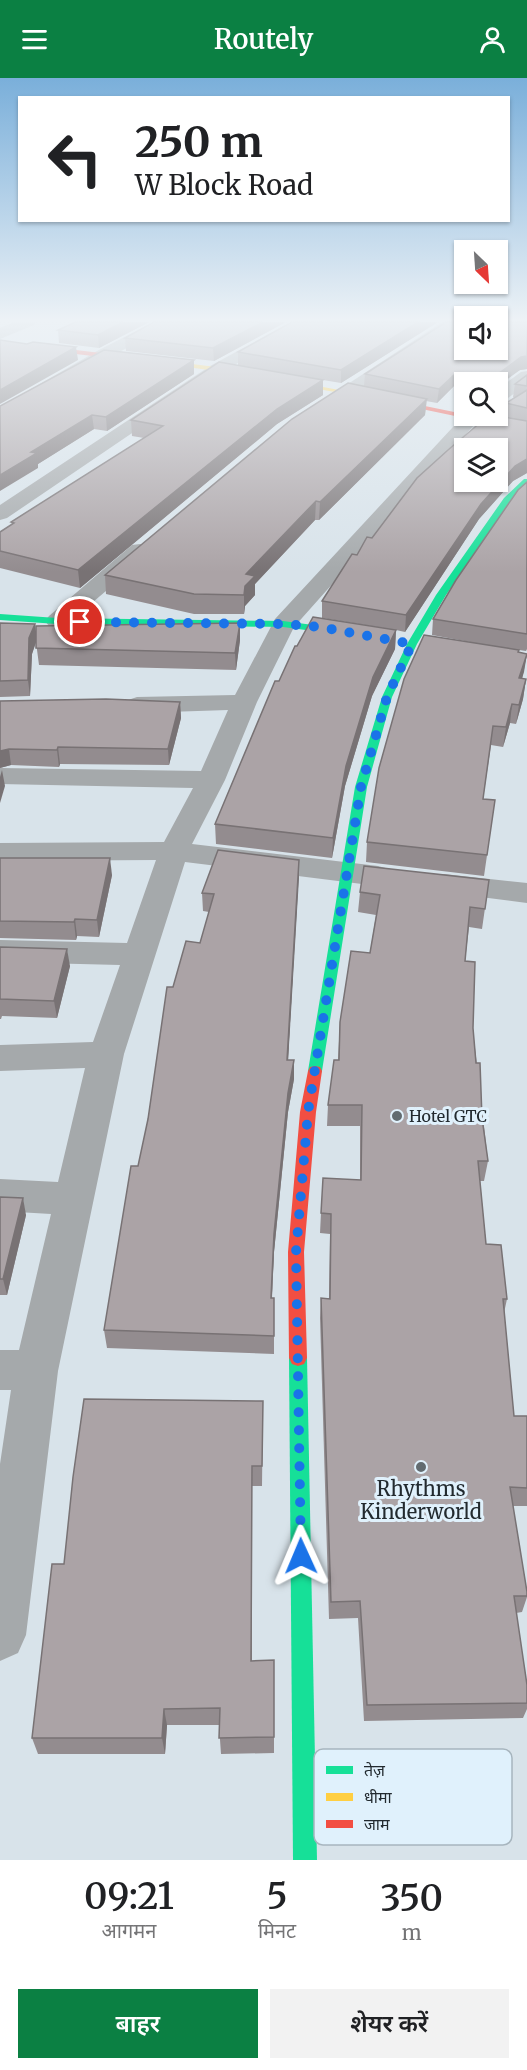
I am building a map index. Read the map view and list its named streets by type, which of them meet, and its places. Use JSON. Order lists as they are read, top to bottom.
{
  "places": ["Hotel GTC", "Rhythms Kinderworld"],
  "legend": ["तेज़", "धीमा", "जाम"],
  "north": "bottom right",
  "page": {
    "header": "Routely",
    "turn": ["250 m", "W Block Road"],
    "eta": [
      "09:21",
      "आगमन",
      "5",
      "मिनट",
      "350",
      "m"
    ],
    "buttons": ["बाहर", "शेयर करें"]
  }
}
